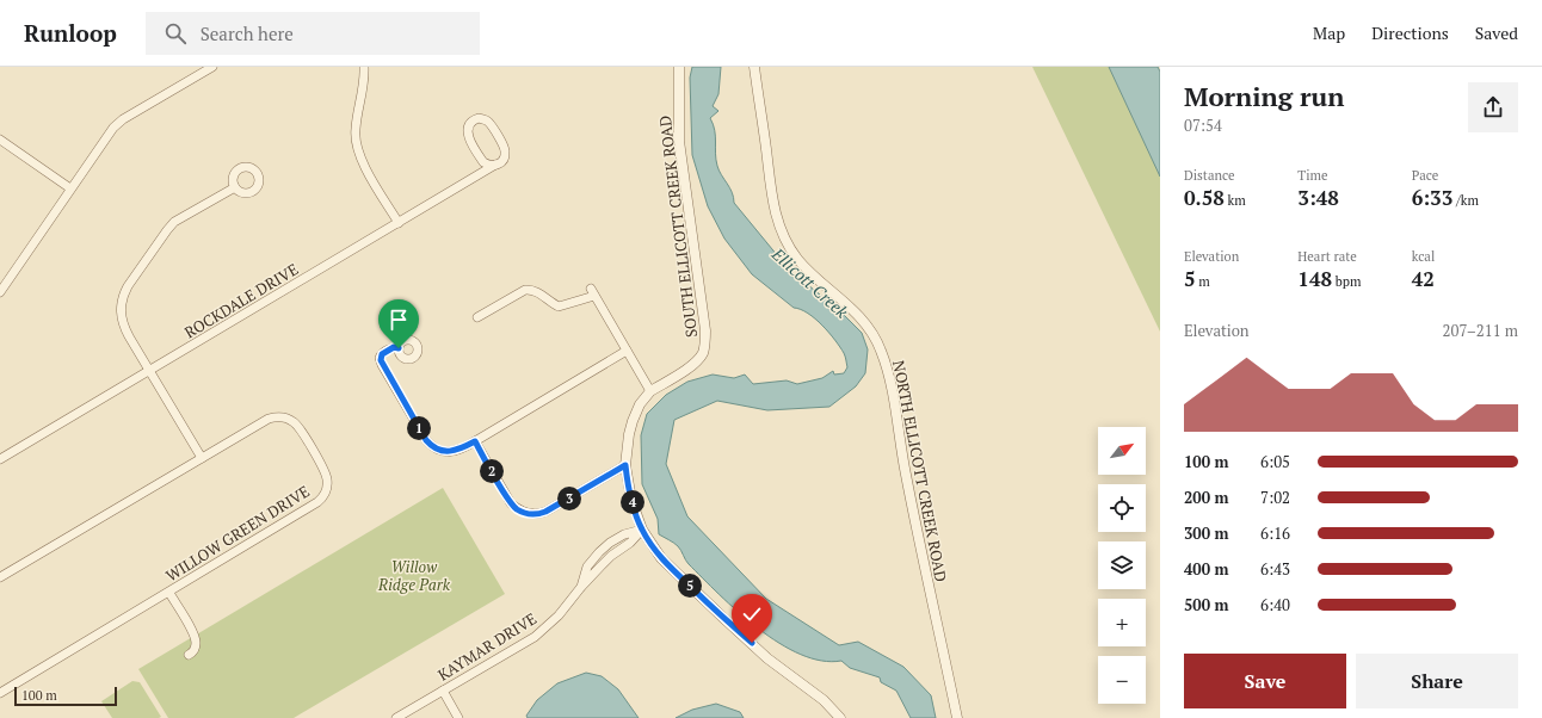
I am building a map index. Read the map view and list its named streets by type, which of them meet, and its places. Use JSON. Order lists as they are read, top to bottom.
{
  "streets": {
    "street": [
      "SOUTH ELLICOTT CREEK ROAD",
      "ROCKDALE DRIVE",
      "NORTH ELLICOTT CREEK ROAD",
      "WILLOW GREEN DRIVE",
      "KAYMAR DRIVE"
    ]
  },
  "crossings": [
    ["SOUTH ELLICOTT CREEK ROAD", "KAYMAR DRIVE"]
  ],
  "water": ["Ellicott Creek"],
  "parks": ["Willow Ridge Park"],
  "scale_bar": "100 m",
  "north": "top right",
  "page": {
    "header": "Runloop",
    "search": "Search here",
    "nav": ["Map", "Directions", "Saved"],
    "heading": ["Morning run", "07:54"],
    "stats": [
      ["Distance", "0.58 km"],
      ["Time", "3:48"],
      ["Pace", "6:33 /km"],
      ["Elevation", "5 m"],
      ["Heart rate", "148 bpm"],
      ["kcal", "42"]
    ],
    "chart": ["Elevation", "207–211 m"],
    "pins": [
      "1",
      "2",
      "3",
      "4",
      "5"
    ],
    "map_buttons": ["+", "−"],
    "list": [
      {
        "name": "100 m",
        "note": "6:05"
      },
      {
        "name": "200 m",
        "note": "7:02"
      },
      {
        "name": "300 m",
        "note": "6:16"
      },
      {
        "name": "400 m",
        "note": "6:43"
      },
      {
        "name": "500 m",
        "note": "6:40"
      }
    ],
    "buttons": ["Save", "Share"],
    "scale": "100 m"
  }
}
